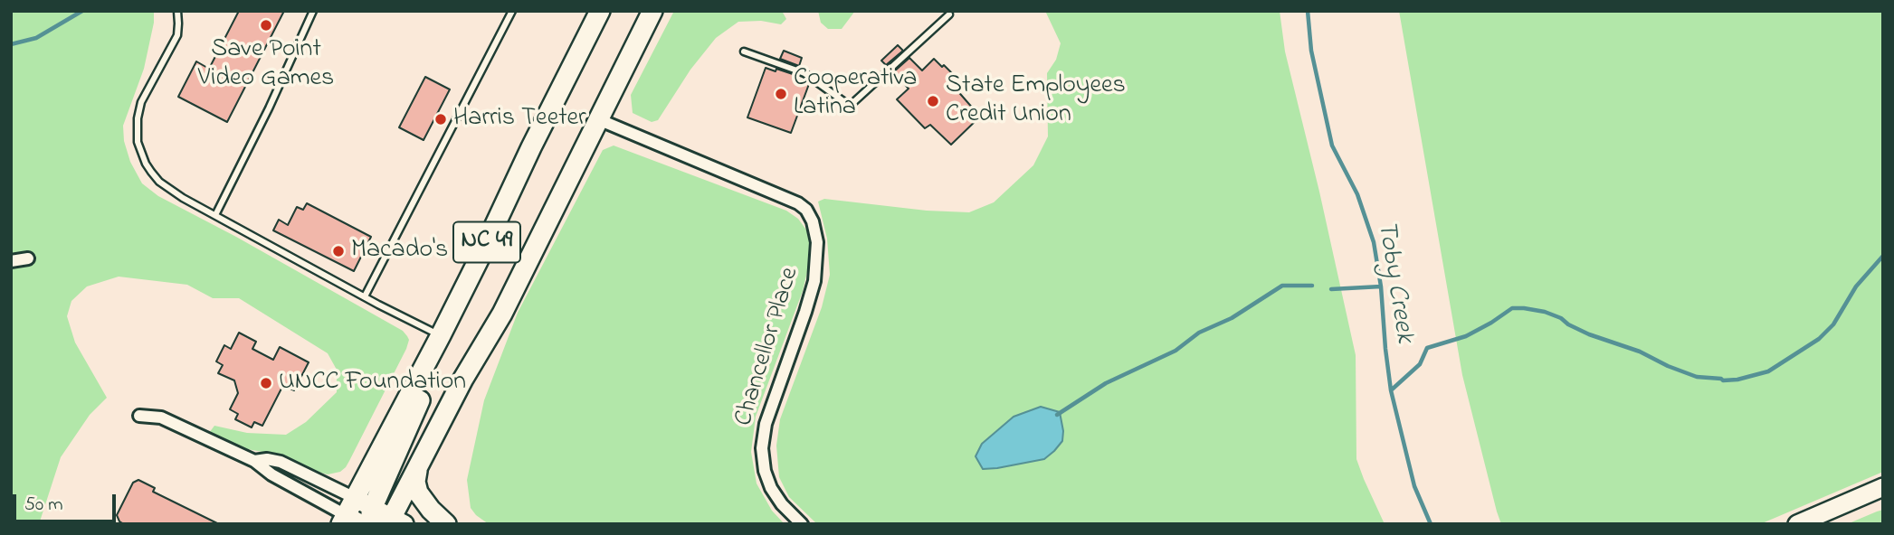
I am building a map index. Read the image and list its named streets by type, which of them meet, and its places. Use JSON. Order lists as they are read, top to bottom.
{
  "streets": {
    "main road": ["NC 49"],
    "street": ["Chancellor Place"]
  },
  "crossings": [
    ["NC 49", "Chancellor Place"]
  ],
  "water": ["Toby Creek"],
  "places": [
    "Save Point Video Games",
    "Cooperativa Latina",
    "State Employees Credit Union",
    "Harris Teeter",
    "Macado's",
    "UNCC Foundation"
  ],
  "scale_bar": "50 m"
}
